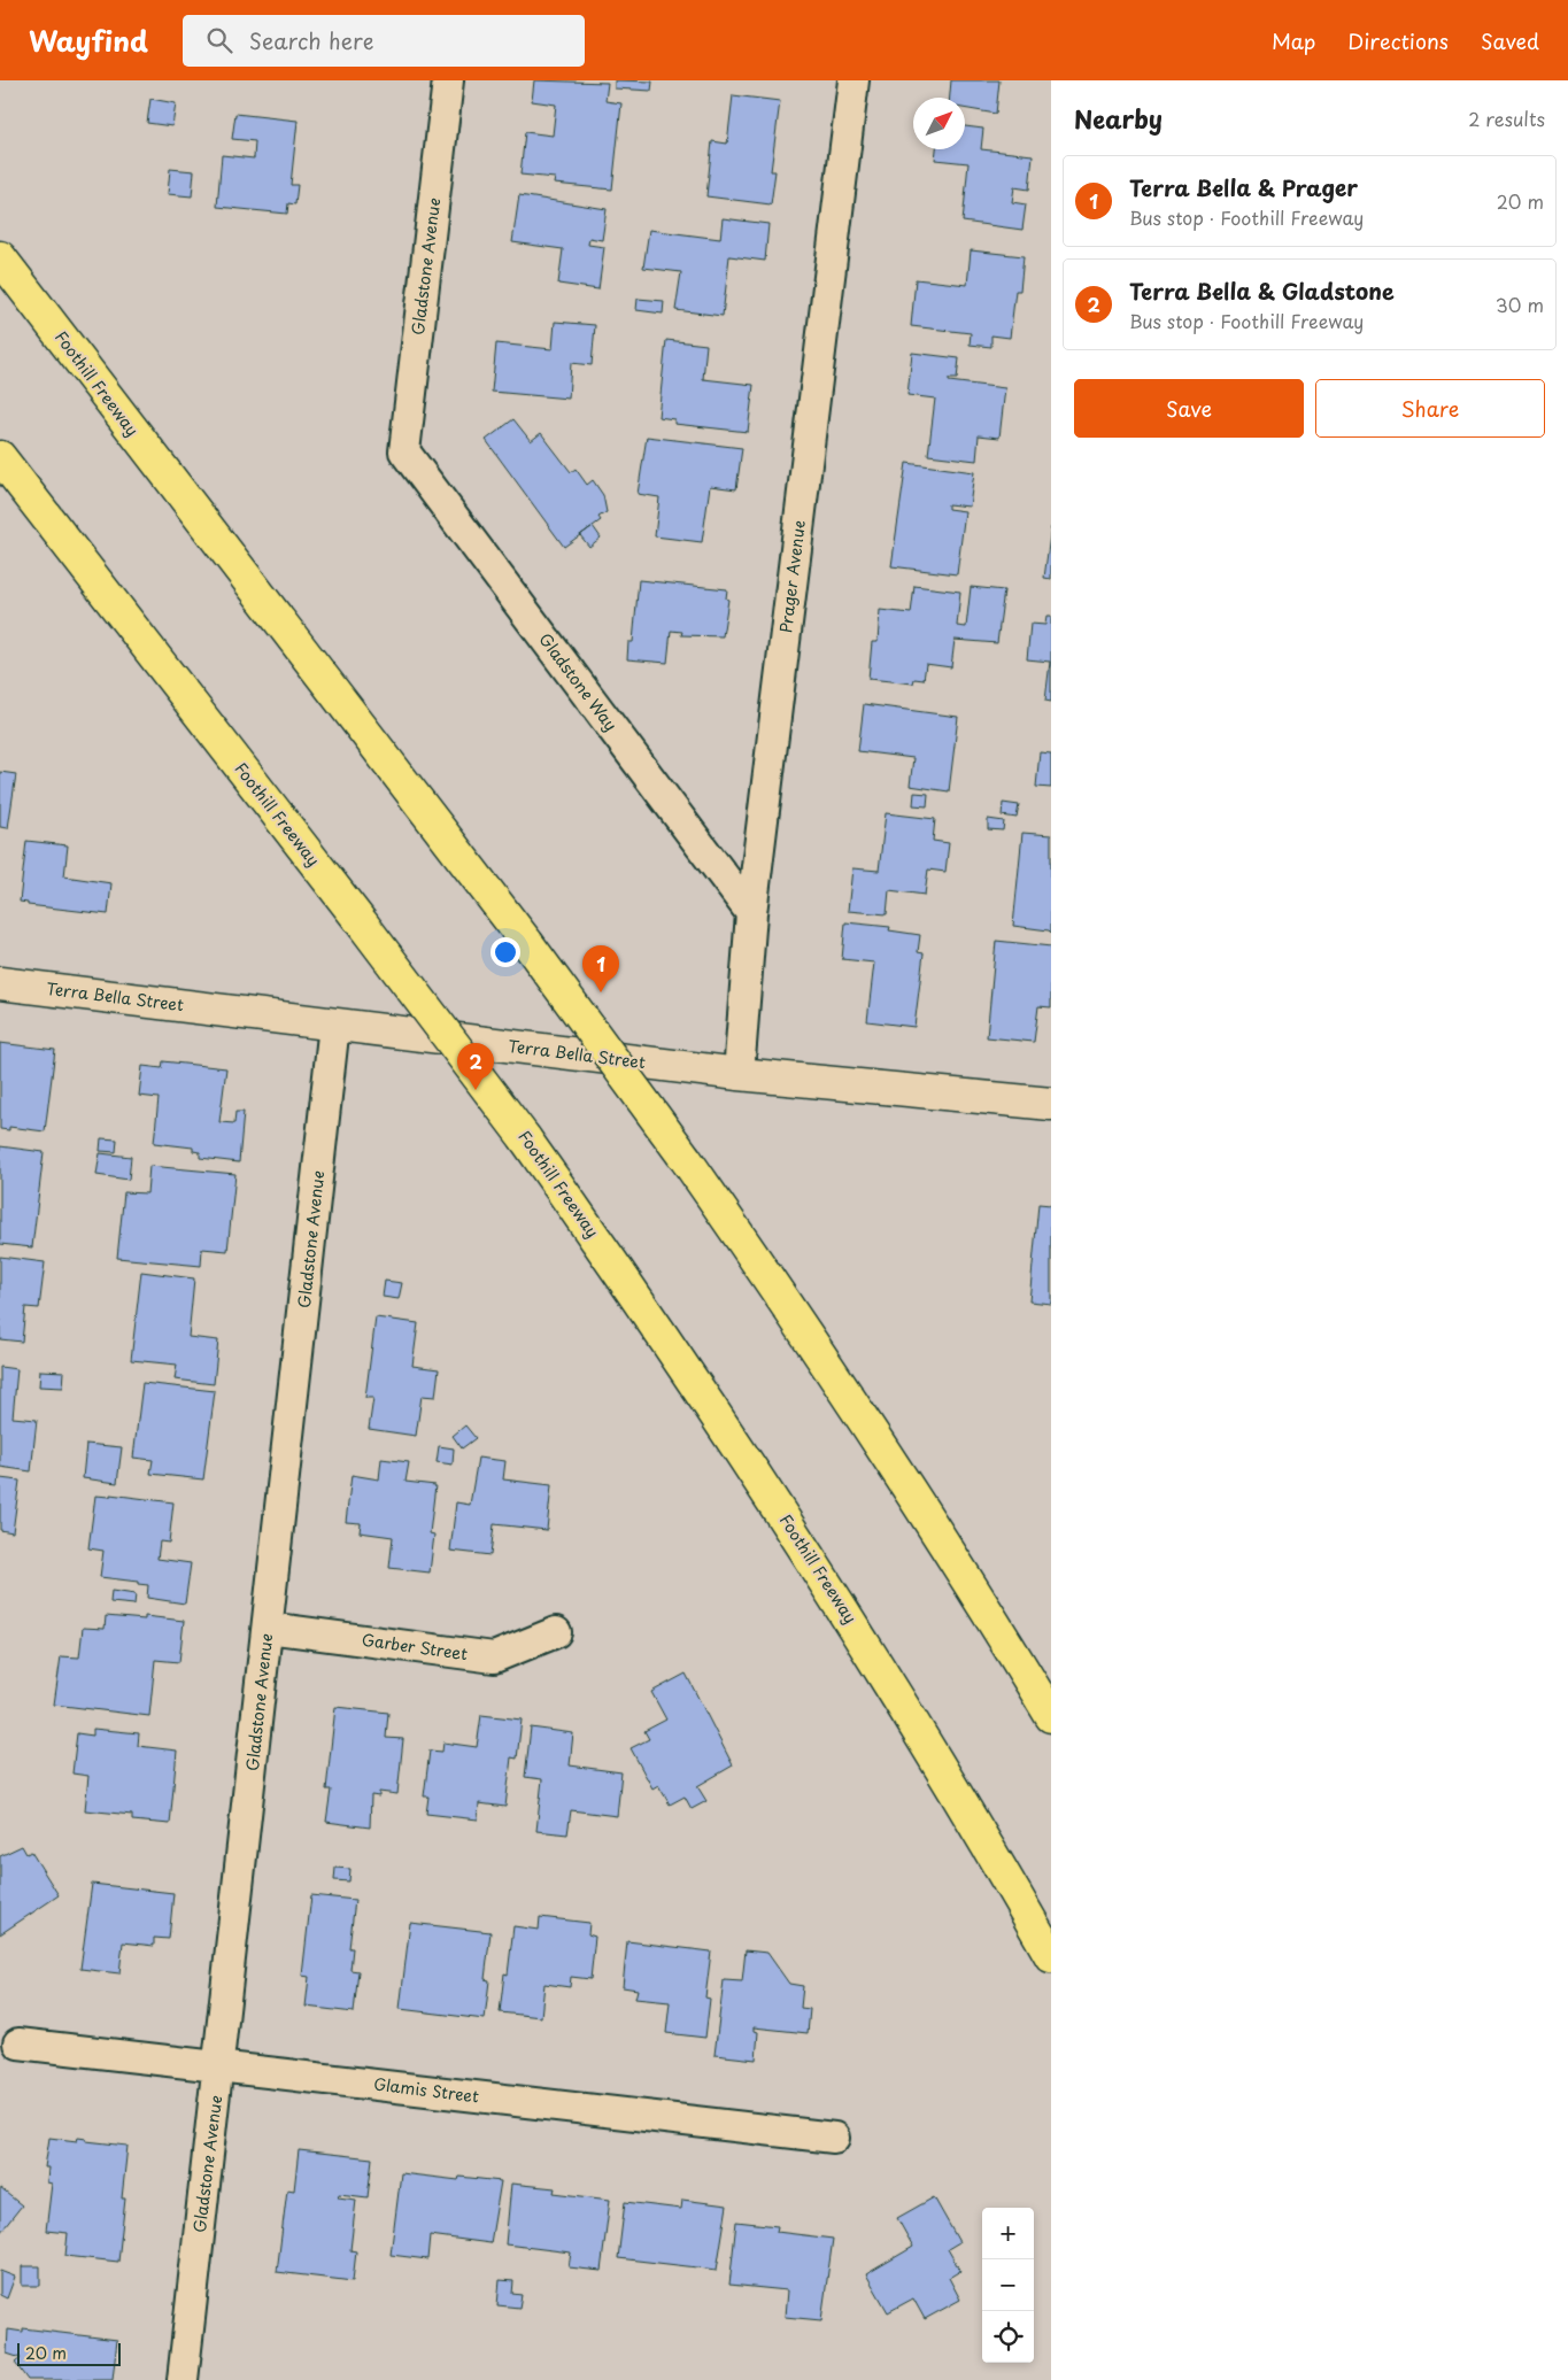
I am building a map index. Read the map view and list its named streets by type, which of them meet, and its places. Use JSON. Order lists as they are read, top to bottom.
{
  "streets": {
    "highway": ["Foothill Freeway"],
    "street": [
      "Gladstone Avenue",
      "Prager Avenue",
      "Gladstone Way",
      "Terra Bella Street",
      "Garber Street",
      "Glamis Street"
    ]
  },
  "crossings": [
    ["Gladstone Avenue", "Gladstone Way"],
    ["Gladstone Avenue", "Terra Bella Street"],
    ["Gladstone Avenue", "Garber Street"],
    ["Gladstone Avenue", "Glamis Street"],
    ["Prager Avenue", "Gladstone Way"],
    ["Prager Avenue", "Terra Bella Street"]
  ],
  "scale_bar": "20 m",
  "north": "top right",
  "page": {
    "header": "Wayfind",
    "search": "Search here",
    "nav": ["Map", "Directions", "Saved"],
    "heading": ["Nearby", "2 results"],
    "list": [
      {
        "mark": "1",
        "name": "Terra Bella & Prager",
        "note": "Bus stop · Foothill Freeway",
        "value": "20 m"
      },
      {
        "mark": "2",
        "name": "Terra Bella & Gladstone",
        "note": "Bus stop · Foothill Freeway",
        "value": "30 m"
      }
    ],
    "buttons": ["Save", "Share"],
    "pins": ["1", "2"],
    "map_buttons": ["+", "−"],
    "scale": "20 m"
  }
}
